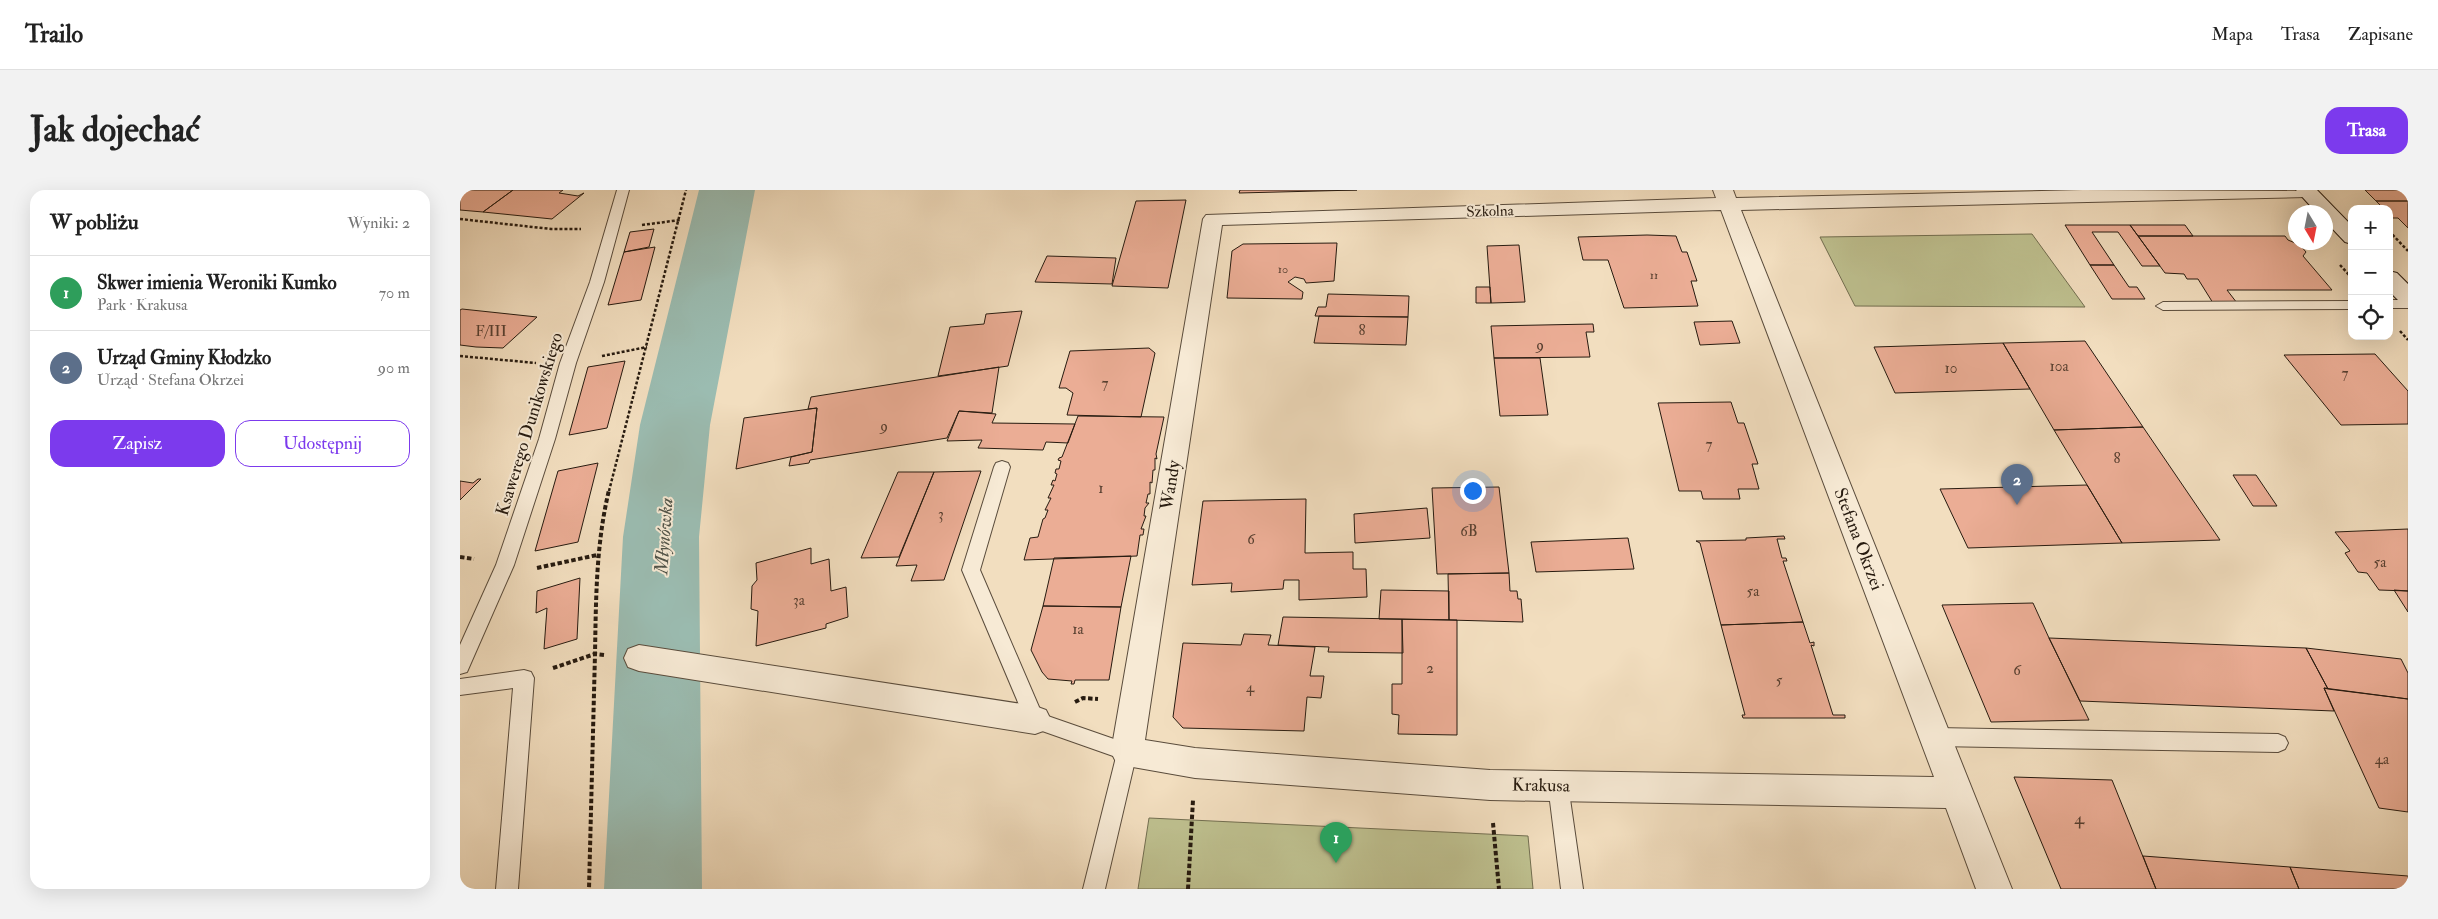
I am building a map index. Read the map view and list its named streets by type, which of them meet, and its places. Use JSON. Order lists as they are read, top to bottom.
{
  "streets": {
    "street": [
      "Szkolna",
      "Wandy",
      "Stefana Okrzei",
      "Krakusa"
    ],
    "lane": ["Ksawerego Dunikowskiego"]
  },
  "crossings": [
    ["Szkolna", "Wandy"],
    ["Szkolna", "Stefana Okrzei"],
    ["Wandy", "Krakusa"],
    ["Stefana Okrzei", "Krakusa"]
  ],
  "water": ["Młynówka"],
  "house_numbers": [
    "10",
    "11",
    "8",
    "F/III",
    "9",
    "10a",
    "10",
    "7",
    "7",
    "9",
    "7",
    "8",
    "1",
    "3",
    "6B",
    "6",
    "5a",
    "5a",
    "3a",
    "1a",
    "2",
    "6",
    "5",
    "4",
    "4a",
    "4"
  ],
  "north": "bottom",
  "page": {
    "header": "Trailo",
    "nav": ["Mapa", "Trasa", "Zapisane"],
    "buttons": [
      "Trasa",
      ["Zapisz", "Udostępnij"]
    ],
    "title": "Jak dojechać",
    "heading": ["W pobliżu", "Wyniki: 2"],
    "map_buttons": ["+", "−"],
    "list": [
      {
        "mark": "1",
        "name": "Skwer imienia Weroniki Kumko",
        "note": "Park · Krakusa",
        "value": "70 m"
      },
      {
        "mark": "2",
        "name": "Urząd Gminy Kłodzko",
        "note": "Urząd · Stefana Okrzei",
        "value": "90 m"
      }
    ],
    "pins": ["2", "1"]
  }
}
